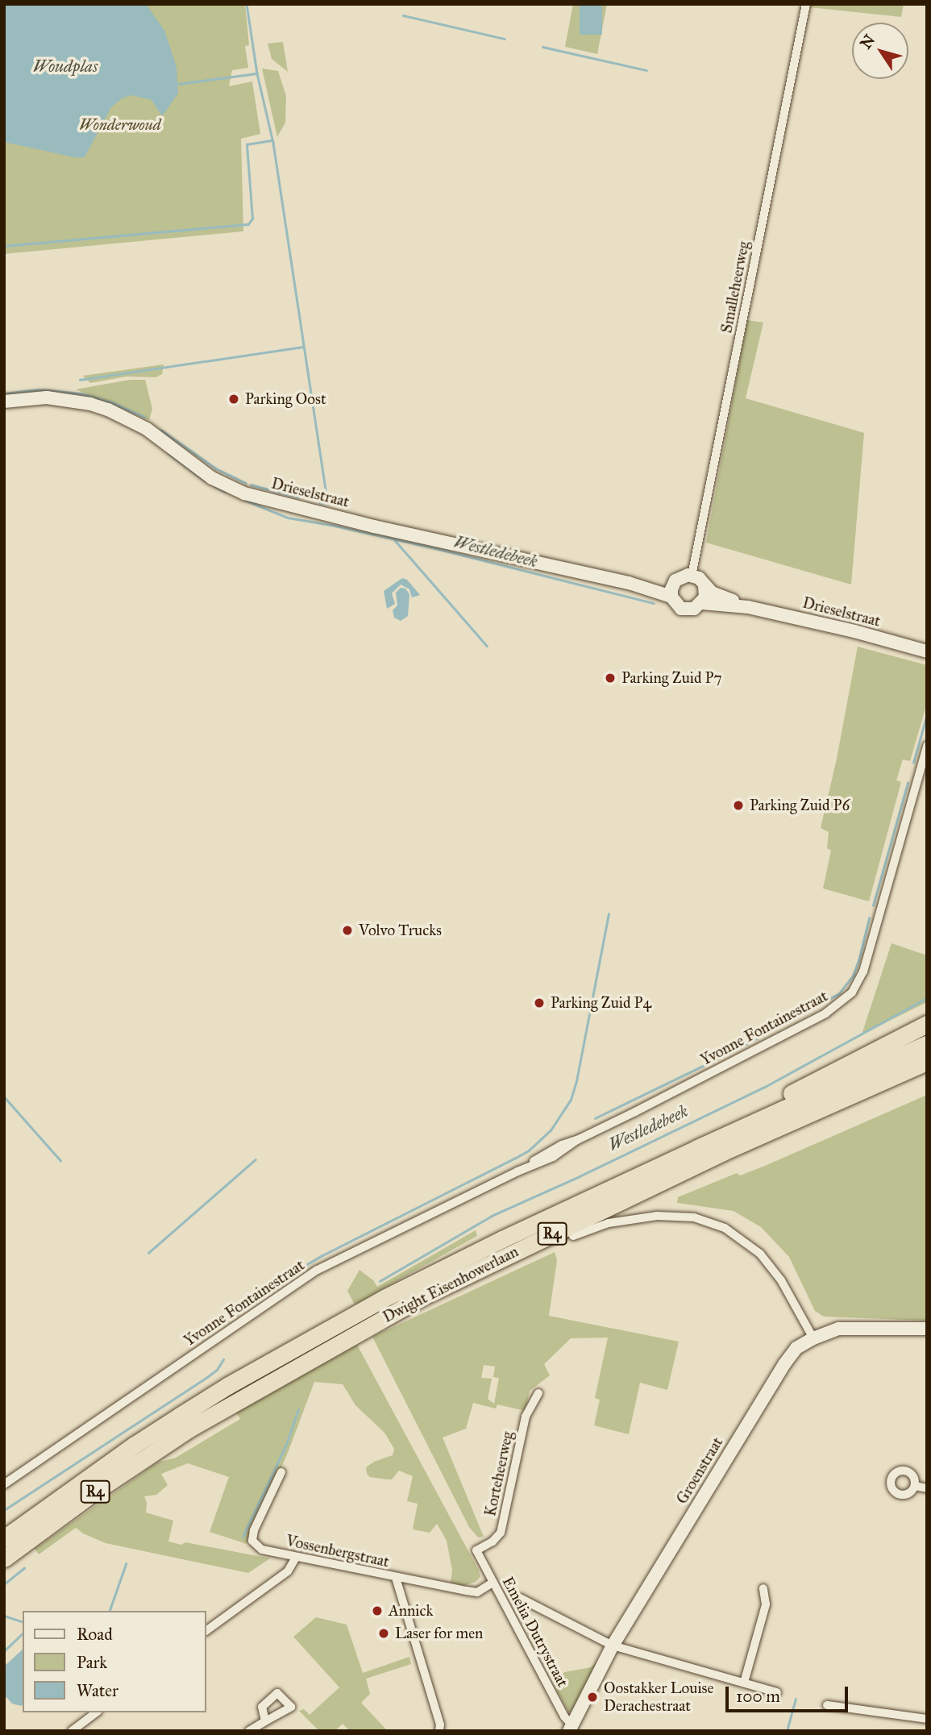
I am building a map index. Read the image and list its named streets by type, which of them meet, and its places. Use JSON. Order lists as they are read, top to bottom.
{
  "streets": {
    "highway": ["R4", "Dwight Eisenhowerlaan"],
    "street": [
      "Smalleheerweg",
      "Drieselstraat",
      "Yvonne Fontainestraat",
      "Groenstraat",
      "Korteheerweg",
      "Vossenbergstraat",
      "Emelia Dutrystraat"
    ]
  },
  "crossings": [
    ["Smalleheerweg", "Drieselstraat"],
    ["Groenstraat", "Emelia Dutrystraat"],
    ["Korteheerweg", "Emelia Dutrystraat"],
    ["Vossenbergstraat", "Emelia Dutrystraat"]
  ],
  "water": ["Woudplas", "Westledebeek"],
  "parks": ["Wonderwoud"],
  "places": [
    "Parking Oost",
    "Parking Zuid P7",
    "Parking Zuid P6",
    "Volvo Trucks",
    "Parking Zuid P4",
    "Annick",
    "Laser for men",
    "Oostakker Louise Derachestraat"
  ],
  "legend": ["Road", "Park", "Water"],
  "scale_bar": "100 m",
  "north": "top left"
}
